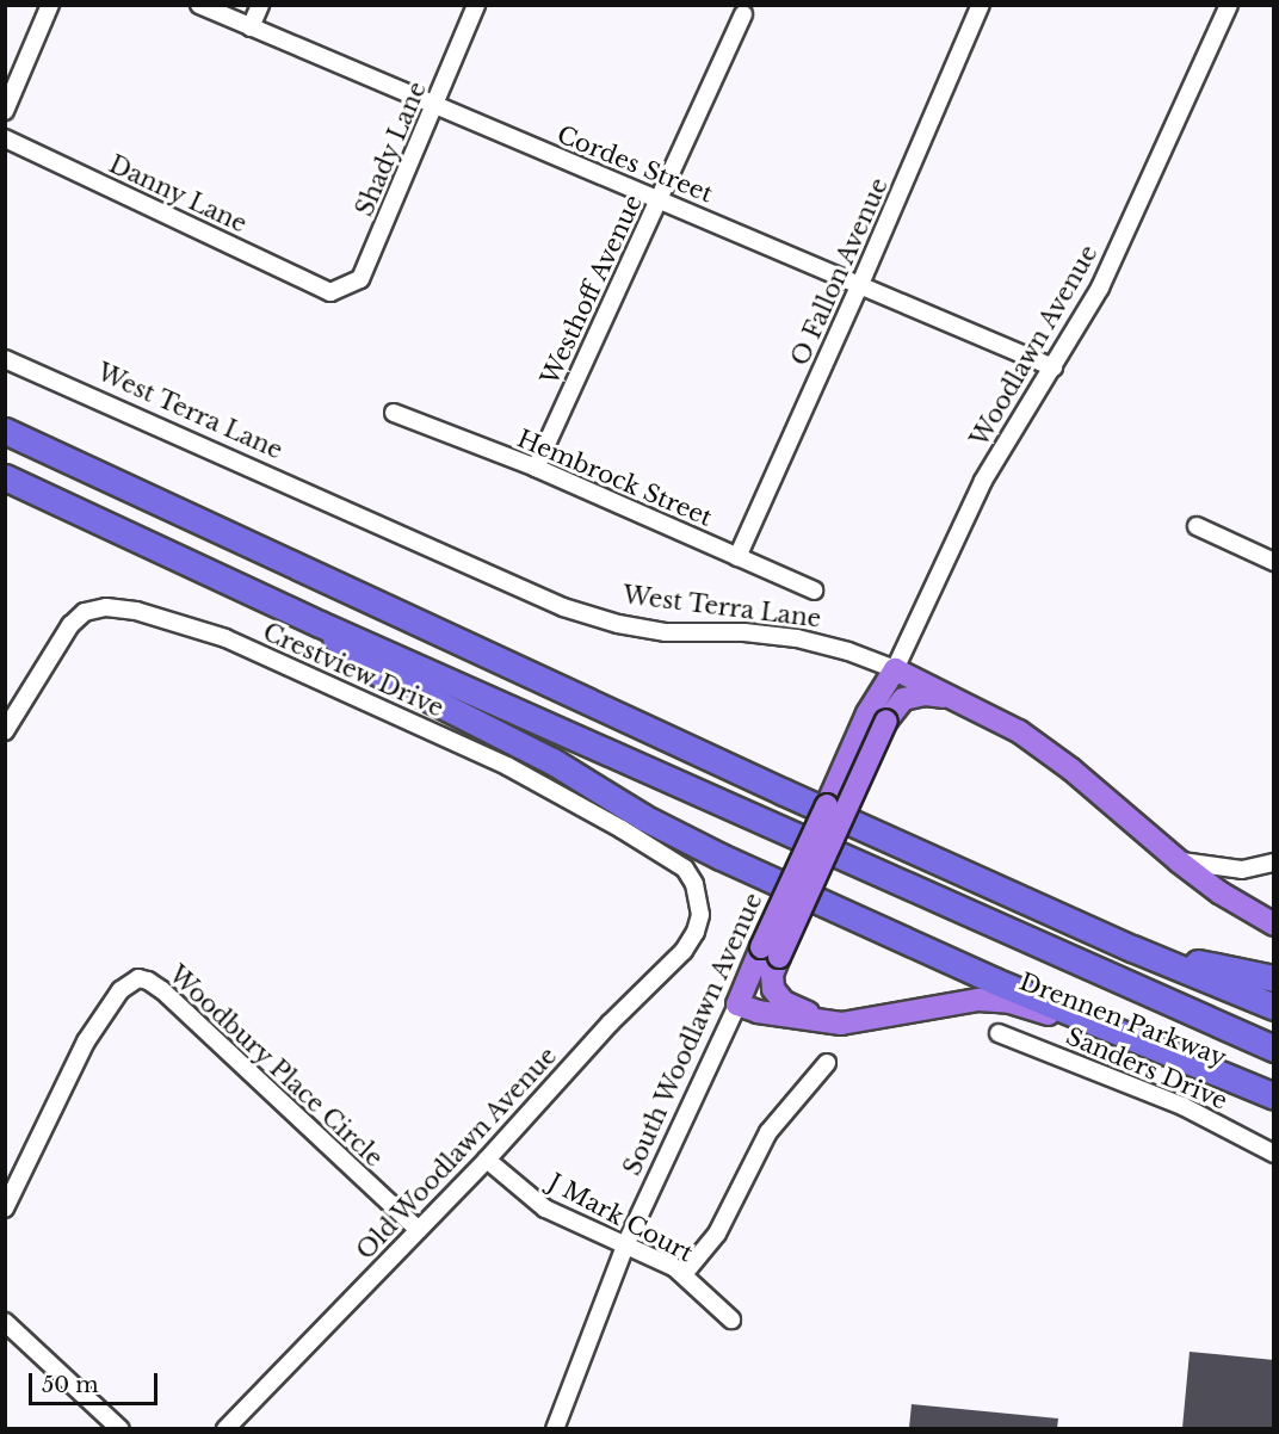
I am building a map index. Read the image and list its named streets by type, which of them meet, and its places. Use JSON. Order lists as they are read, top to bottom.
{
  "streets": {
    "main road": ["West Terra Lane", "Drennen Parkway", "South Woodlawn Avenue"],
    "street": [
      "Shady Lane",
      "Cordes Street",
      "Danny Lane",
      "O Fallon Avenue",
      "Westhoff Avenue",
      "Woodlawn Avenue",
      "Hembrock Street",
      "Crestview Drive",
      "Woodbury Place Circle",
      "Sanders Drive",
      "Old Woodlawn Avenue",
      "J Mark Court"
    ]
  },
  "crossings": [
    ["Shady Lane", "Cordes Street"],
    ["Shady Lane", "Danny Lane"],
    ["Cordes Street", "O Fallon Avenue"],
    ["Cordes Street", "Westhoff Avenue"],
    ["Cordes Street", "Woodlawn Avenue"],
    ["O Fallon Avenue", "Hembrock Street"],
    ["Westhoff Avenue", "Hembrock Street"],
    ["Woodlawn Avenue", "West Terra Lane"],
    ["Woodlawn Avenue", "South Woodlawn Avenue"],
    ["West Terra Lane", "South Woodlawn Avenue"],
    ["Crestview Drive", "Old Woodlawn Avenue"],
    ["Drennen Parkway", "South Woodlawn Avenue"],
    ["South Woodlawn Avenue", "J Mark Court"],
    ["Woodbury Place Circle", "Old Woodlawn Avenue"],
    ["Old Woodlawn Avenue", "J Mark Court"]
  ],
  "scale_bar": "50 m"
}
